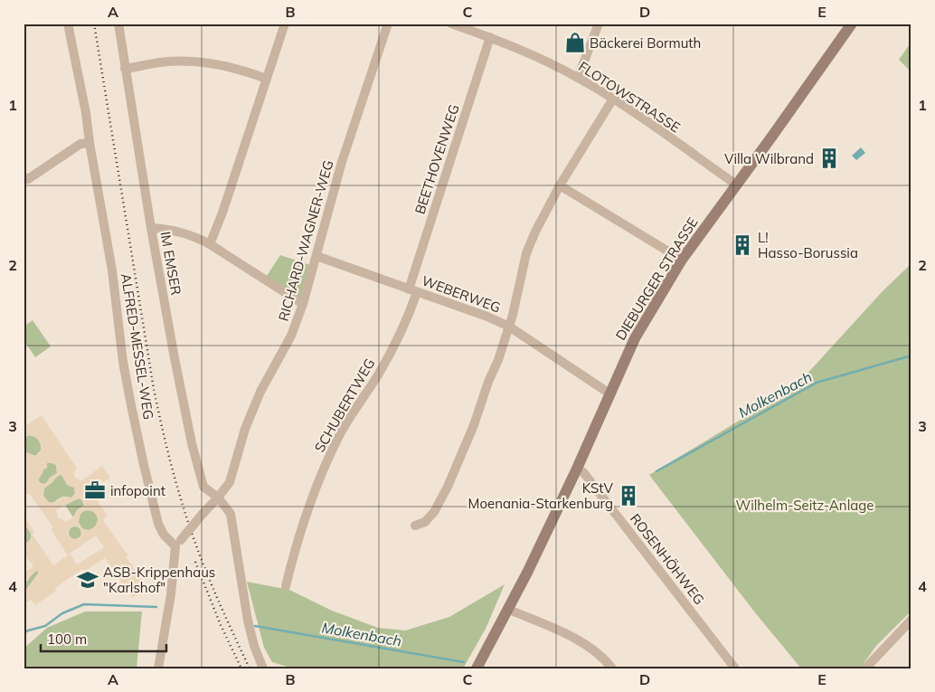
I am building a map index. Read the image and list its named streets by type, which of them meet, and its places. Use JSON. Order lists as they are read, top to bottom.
{
  "streets": {
    "main road": ["DIEBURGER STRASSE"],
    "street": [
      "FLOTOWSTRASSE",
      "BEETHOVENWEG",
      "RICHARD-WAGNER-WEG",
      "IM EMSER",
      "WEBERWEG",
      "ALFRED-MESSEL-WEG",
      "SCHUBERTWEG",
      "ROSENHÖHWEG"
    ]
  },
  "crossings": [
    ["FLOTOWSTRASSE", "BEETHOVENWEG"],
    ["FLOTOWSTRASSE", "DIEBURGER STRASSE"],
    ["BEETHOVENWEG", "WEBERWEG"],
    ["BEETHOVENWEG", "SCHUBERTWEG"],
    ["RICHARD-WAGNER-WEG", "IM EMSER"],
    ["RICHARD-WAGNER-WEG", "WEBERWEG"],
    ["RICHARD-WAGNER-WEG", "ALFRED-MESSEL-WEG"],
    ["DIEBURGER STRASSE", "WEBERWEG"],
    ["DIEBURGER STRASSE", "ROSENHÖHWEG"],
    ["WEBERWEG", "SCHUBERTWEG"]
  ],
  "water": ["Molkenbach"],
  "parks": ["Wilhelm-Seitz-Anlage"],
  "places": {
    "shop": ["Bäckerei Bormuth"],
    "building": ["Villa Wilbrand", "L! Hasso-Borussia", "KStV Moenania-Starkenburg"],
    "office": ["infopoint"],
    "school or university": ["ASB-Krippenhaus \"Karlshof\""]
  },
  "scale_bar": "100 m",
  "grid": {
    "columns": [
      "A",
      "B",
      "C",
      "D",
      "E"
    ],
    "rows": [
      "1",
      "2",
      "3",
      "4"
    ]
  }
}
